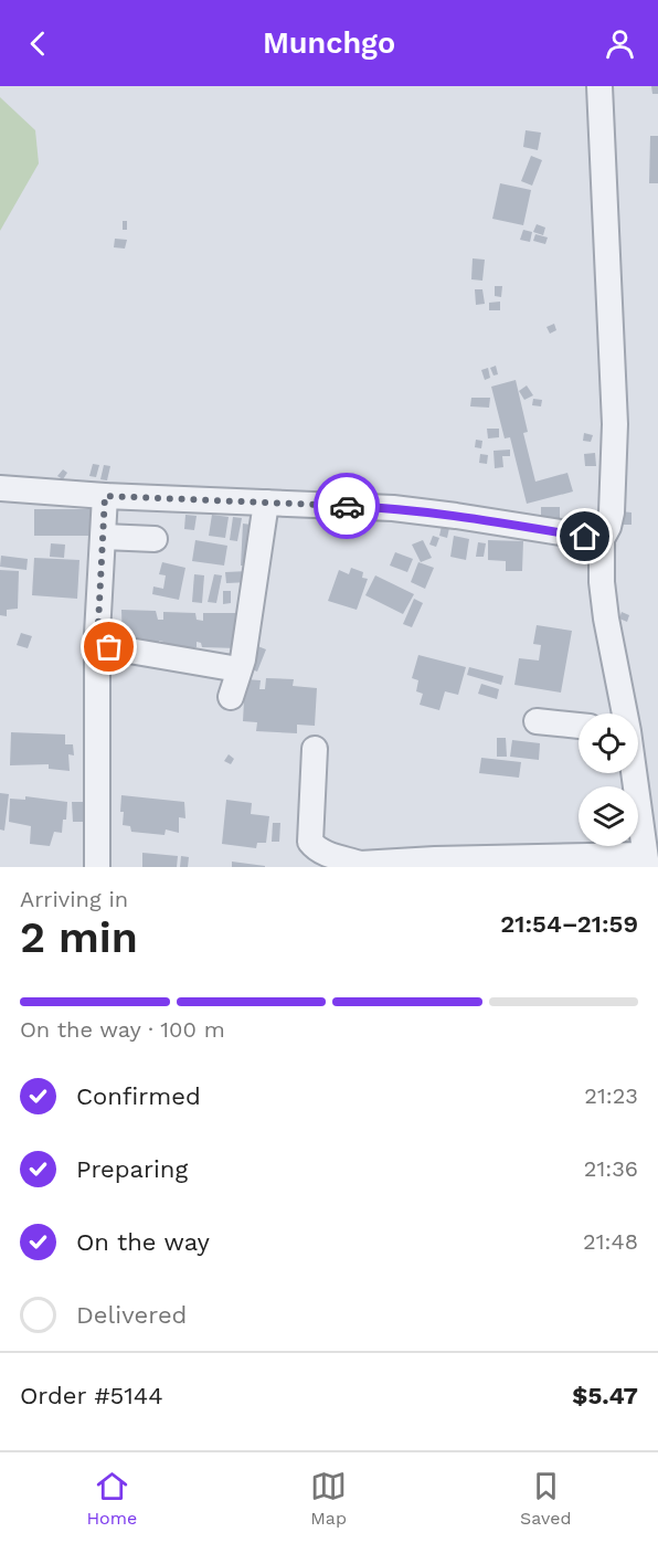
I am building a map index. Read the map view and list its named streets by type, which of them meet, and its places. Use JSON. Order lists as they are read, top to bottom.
{
  "page": {
    "header": "Munchgo",
    "heading": ["2 min", "Arriving in", "21:54–21:59"],
    "panel": ["Order #5144", "$5.47"],
    "bar": "On the way · 100 m",
    "list": [
      ["Confirmed", "21:23"],
      ["Preparing", "21:36"],
      ["On the way", "21:48"],
      "Delivered"
    ],
    "tabs": ["Home", "Map", "Saved"]
  }
}
